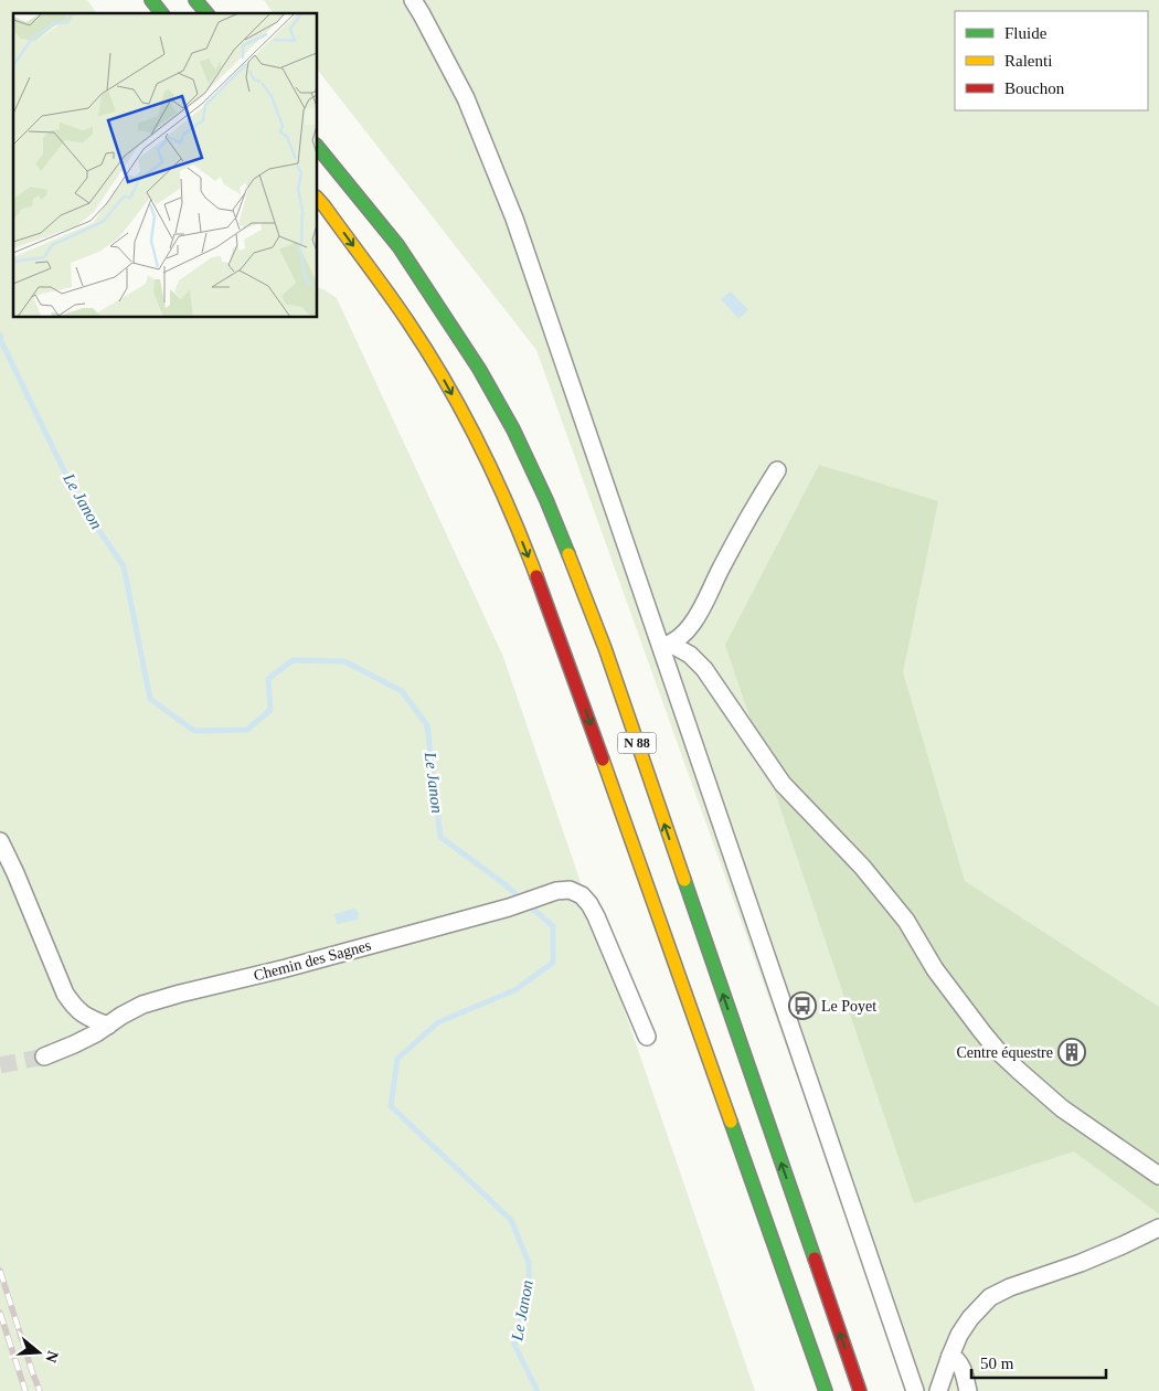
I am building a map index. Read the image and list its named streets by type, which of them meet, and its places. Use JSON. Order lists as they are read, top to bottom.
{
  "streets": {
    "highway": ["N 88"],
    "street": ["Chemin des Sagnes"]
  },
  "water": ["Le Janon"],
  "places": {
    "bus stop": ["Le Poyet"],
    "building": ["Centre équestre"]
  },
  "legend": ["Fluide", "Ralenti", "Bouchon"],
  "scale_bar": "50 m",
  "north": "right"
}
